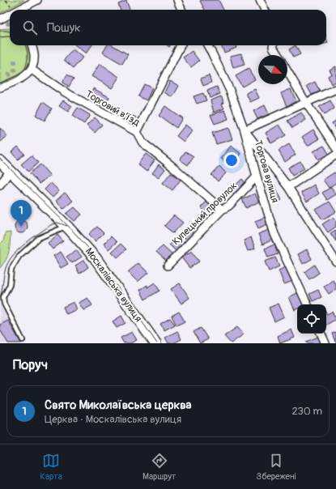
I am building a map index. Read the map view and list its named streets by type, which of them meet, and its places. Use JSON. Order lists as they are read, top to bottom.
{
  "streets": {
    "street": [
      "Торговий в’їзд",
      "Торгова вулиця",
      "Купецький провулок",
      "Москалівська вулиця"
    ]
  },
  "crossings": [
    ["Торговий в’їзд", "Купецький провулок"],
    ["Торгова вулиця", "Купецький провулок"]
  ],
  "north": "bottom right",
  "page": {
    "search": "Пошук",
    "pins": "1",
    "heading": "Поруч",
    "list": [
      {
        "mark": "1",
        "name": "Свято Миколаївська церква",
        "note": "Церква · Москалівська вулиця",
        "value": "230 m"
      }
    ],
    "nav": ["Карта", "Маршрут", "Збережені"]
  }
}
